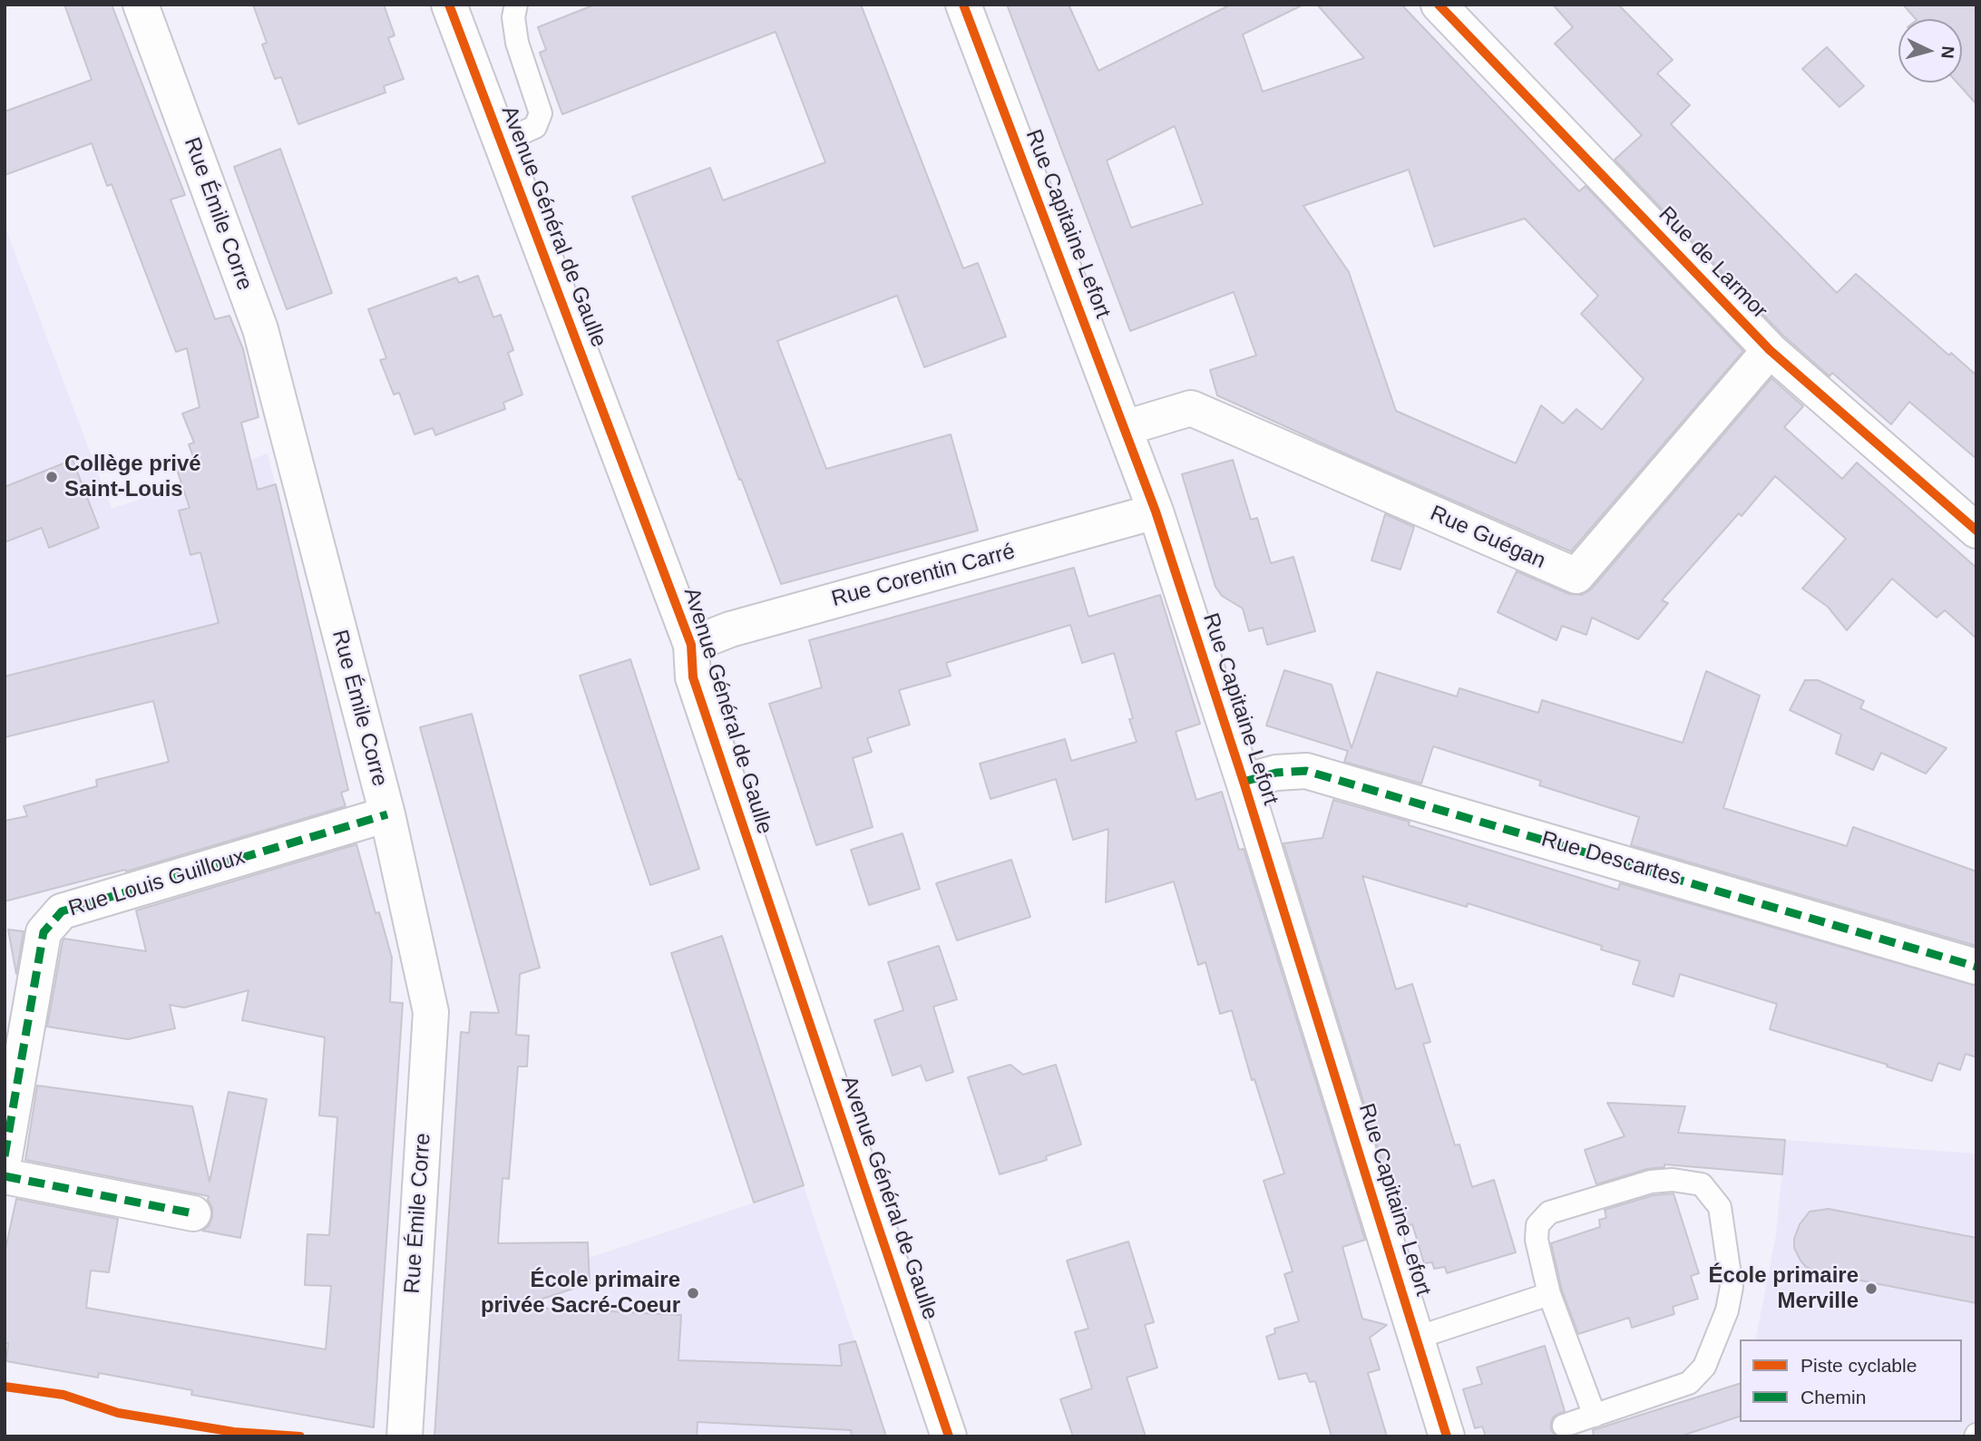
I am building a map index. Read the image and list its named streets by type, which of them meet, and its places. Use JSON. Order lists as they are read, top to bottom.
{
  "streets": {
    "street": [
      "Rue Émile Corre",
      "Rue Capitaine Lefort",
      "Avenue Général de Gaulle",
      "Rue de Larmor",
      "Rue Guégan",
      "Rue Corentin Carré",
      "Rue Descartes",
      "Rue Louis Guilloux"
    ]
  },
  "crossings": [
    ["Rue Émile Corre", "Rue Louis Guilloux"],
    ["Rue Capitaine Lefort", "Rue Guégan"],
    ["Rue Capitaine Lefort", "Rue Corentin Carré"],
    ["Rue Capitaine Lefort", "Rue Descartes"],
    ["Avenue Général de Gaulle", "Rue Corentin Carré"],
    ["Rue de Larmor", "Rue Guégan"]
  ],
  "places": ["Collège privé Saint-Louis", "École primaire Merville", "École primaire privée Sacré-Coeur"],
  "legend": ["Piste cyclable", "Chemin"],
  "north": "right"
}
